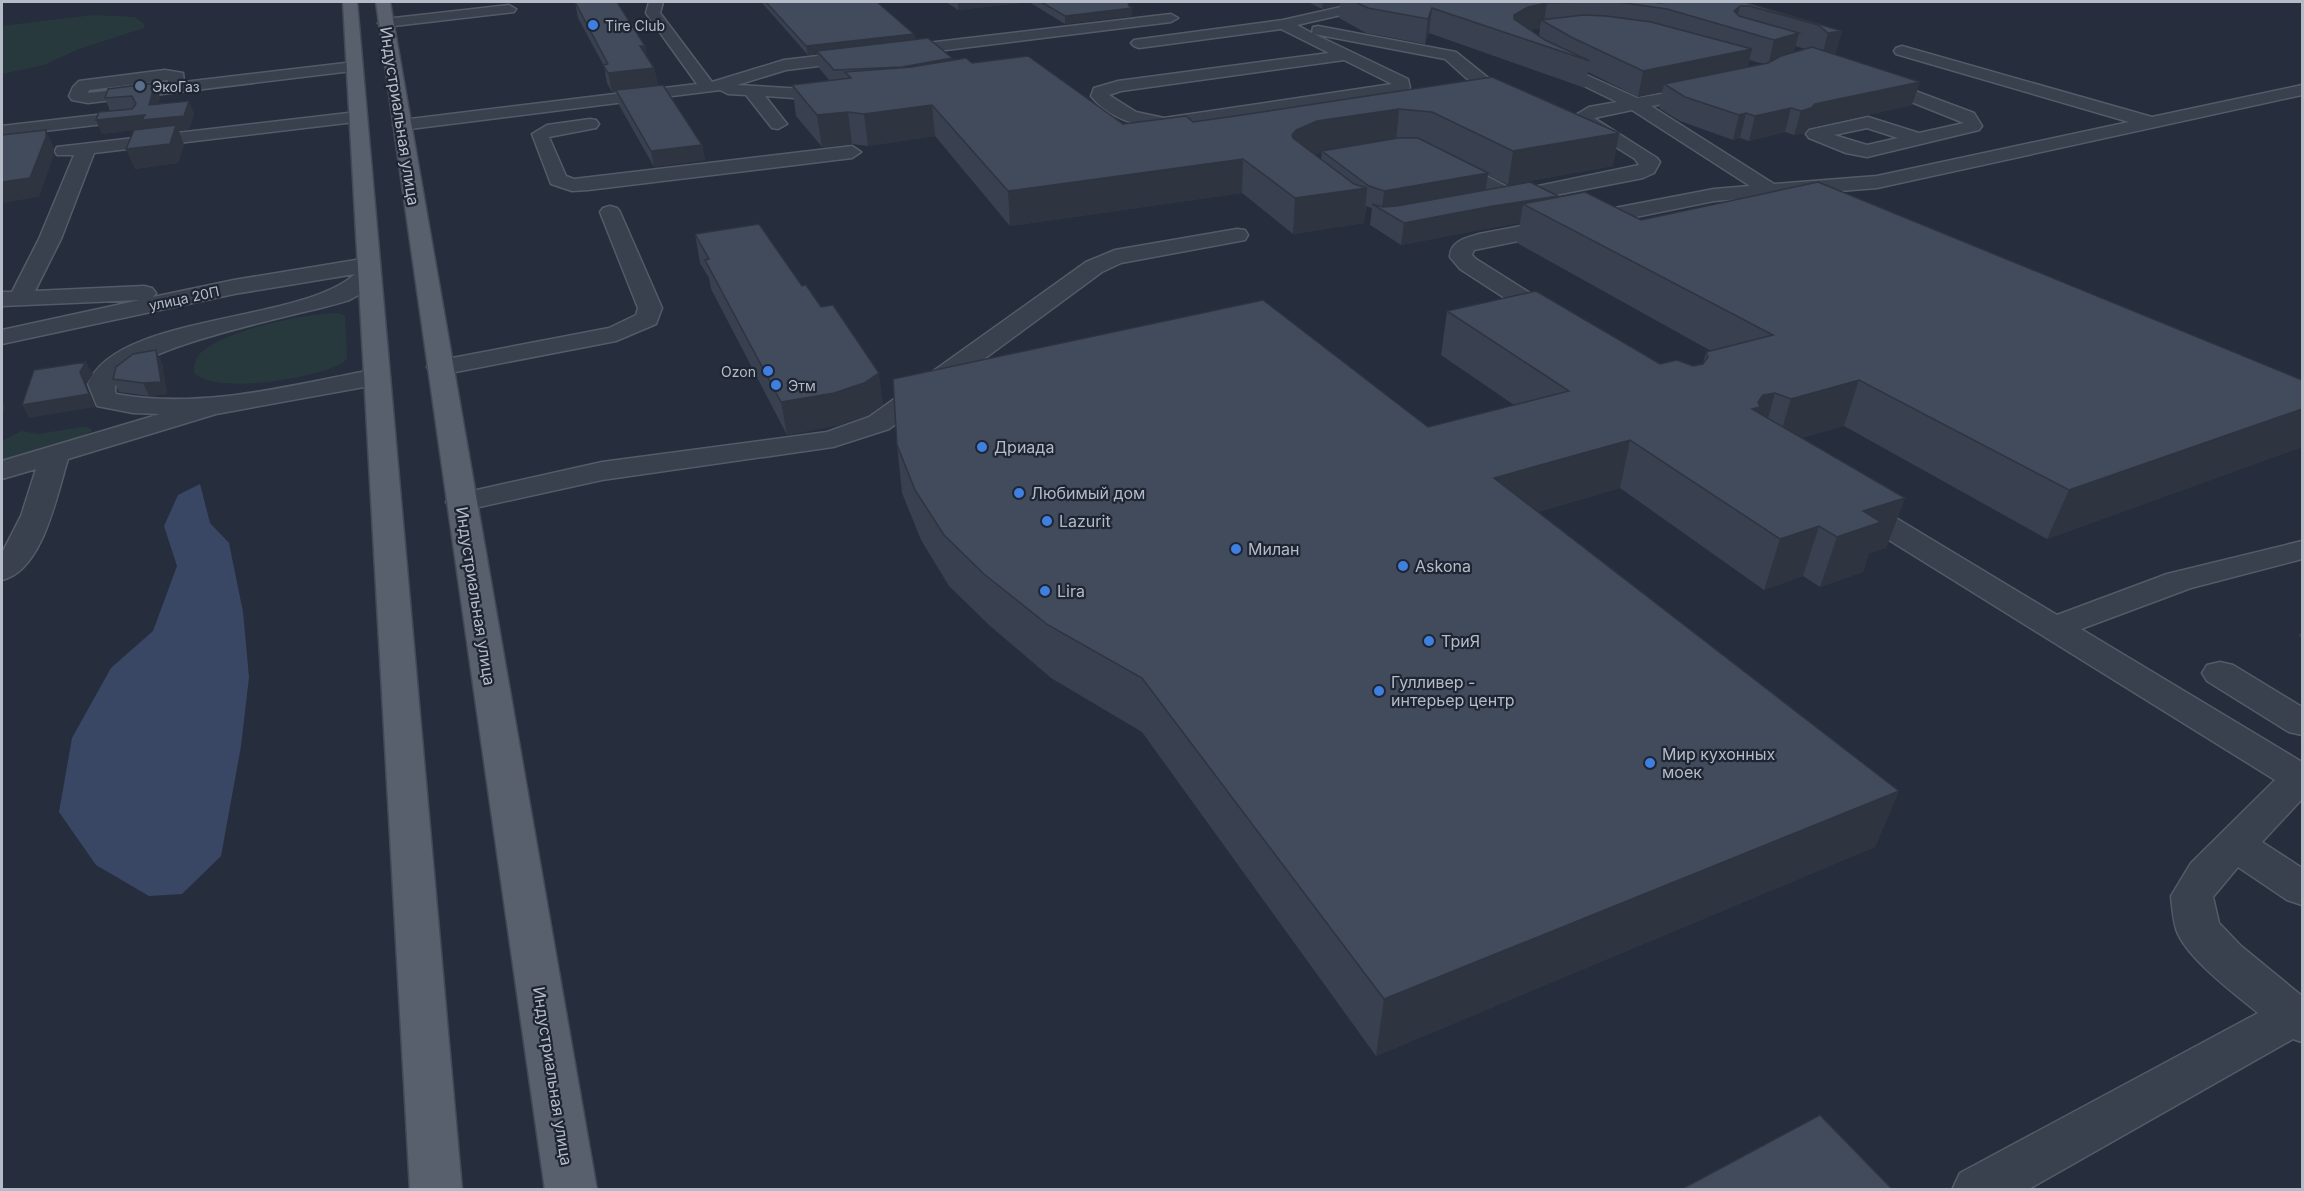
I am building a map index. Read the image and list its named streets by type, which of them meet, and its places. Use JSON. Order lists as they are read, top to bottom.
{
  "streets": {
    "main road": ["Индустриальная улица"],
    "street": ["улица 20П"]
  },
  "places": [
    "Tire Club",
    "ЭкоГаз",
    "Ozon",
    "Этм",
    "Дриада",
    "Любимый дом",
    "Lazurit",
    "Милан",
    "Askona",
    "Lira",
    "ТриЯ",
    "Гулливер - интерьер центр",
    "Мир кухонных моек"
  ]
}
